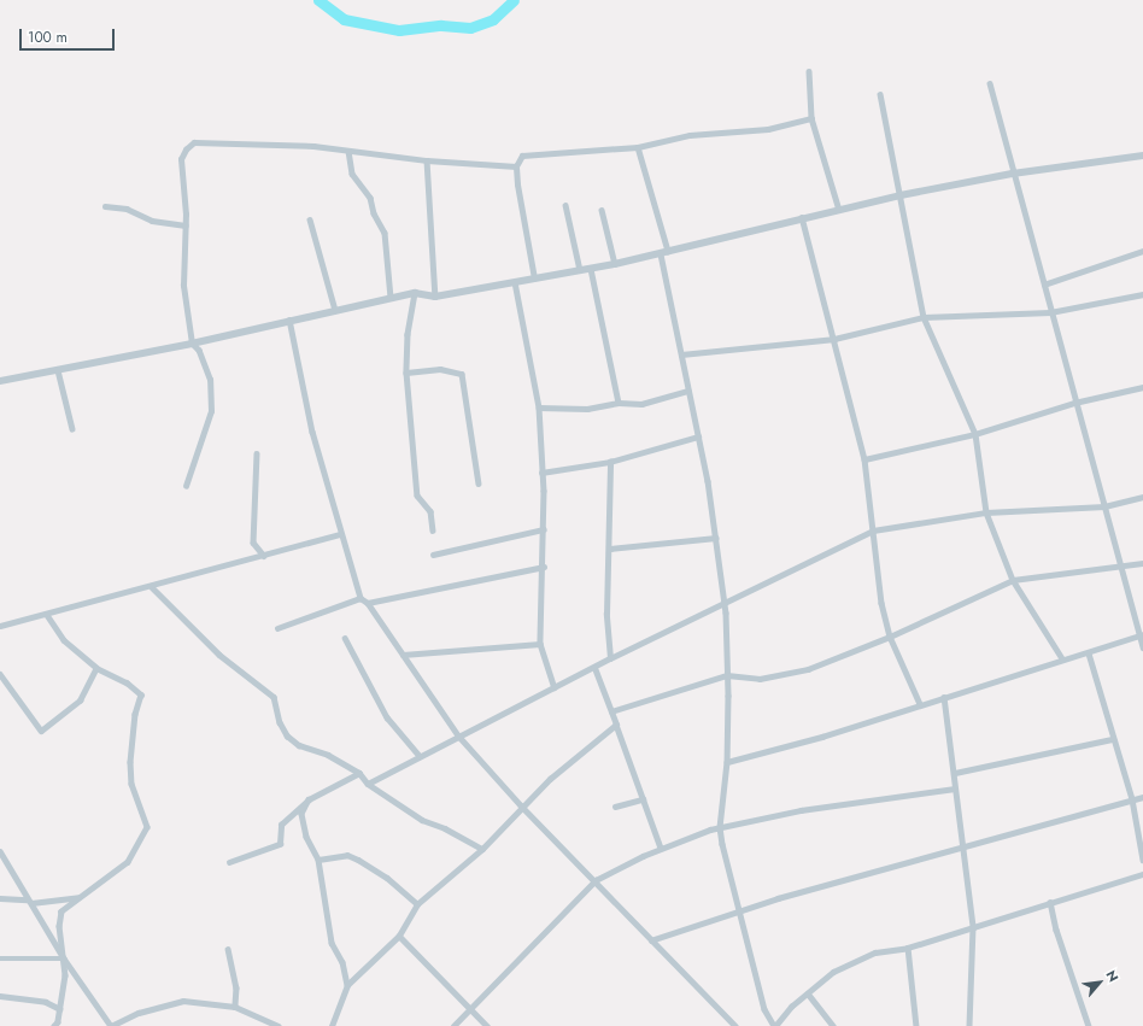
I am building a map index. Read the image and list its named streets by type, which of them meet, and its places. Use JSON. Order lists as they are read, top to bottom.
{
  "scale_bar": "100 m",
  "north": "top right"
}
